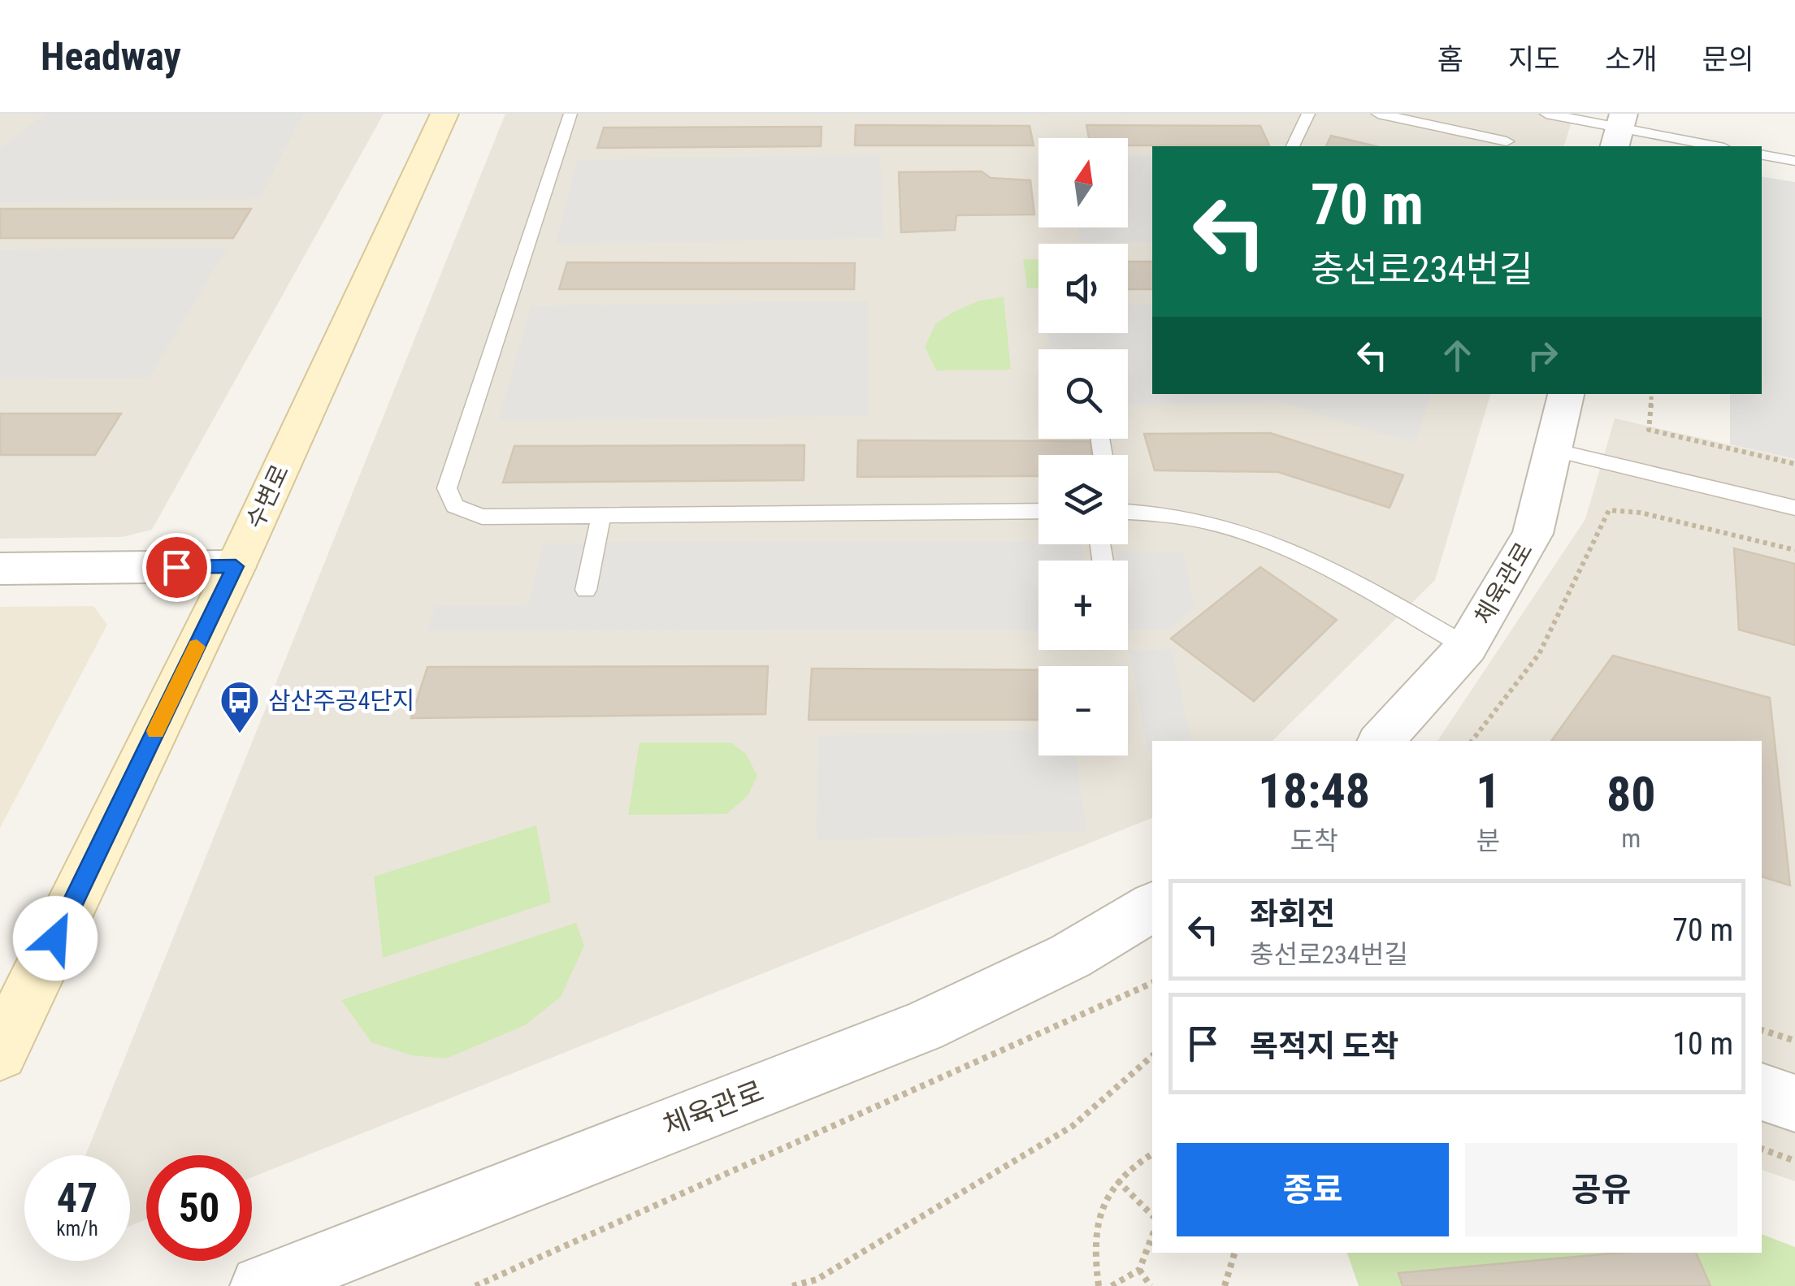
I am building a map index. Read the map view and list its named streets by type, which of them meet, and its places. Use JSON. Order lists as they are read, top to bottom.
{
  "streets": {
    "main road": ["수변로"],
    "street": ["체육관로"]
  },
  "places": {
    "bus stop": ["삼산주공4단지"]
  },
  "north": "top",
  "page": {
    "header": "Headway",
    "nav": [
      "홈",
      "지도",
      "소개",
      "문의"
    ],
    "map_buttons": ["+", "−"],
    "turn": ["70 m", "충선로234번길"],
    "eta": [
      "18:48",
      "도착",
      "1",
      "분",
      "80",
      "m"
    ],
    "list": [
      {
        "name": "좌회전",
        "note": "충선로234번길",
        "value": "70 m"
      },
      {
        "name": "목적지 도착",
        "value": "10 m"
      }
    ],
    "buttons": ["종료", "공유"],
    "speed": "47 km/h",
    "limit": "50"
  }
}
